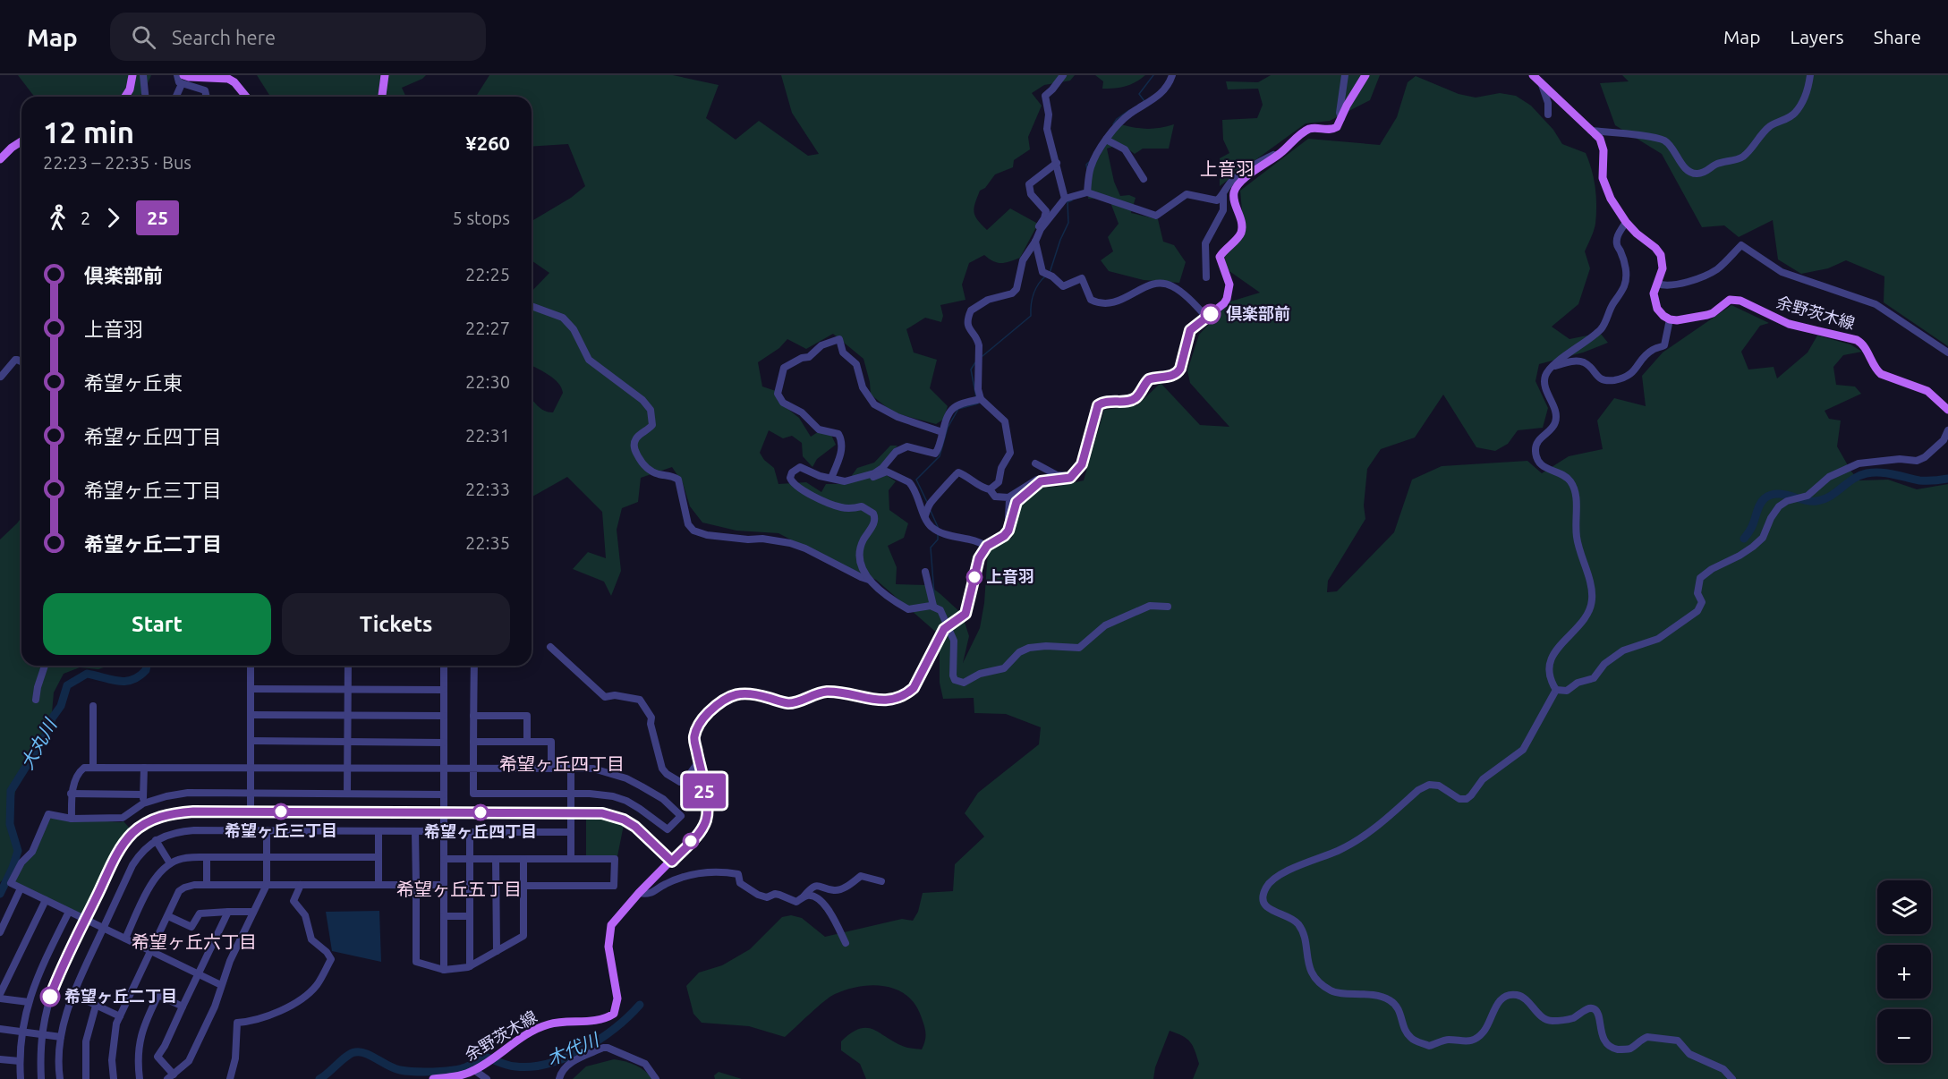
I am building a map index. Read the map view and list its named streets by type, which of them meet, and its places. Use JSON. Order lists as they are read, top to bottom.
{
  "streets": {
    "main road": ["余野茨木線"]
  },
  "districts": [
    "上音羽",
    "希望ヶ丘四丁目",
    "希望ヶ丘五丁目",
    "希望ヶ丘六丁目"
  ],
  "water": ["大丸川", "木代川"],
  "places": [
    "倶楽部前",
    "上音羽",
    "希望ヶ丘三丁目",
    "希望ヶ丘四丁目",
    "希望ヶ丘二丁目"
  ],
  "lines": ["bus line 25"],
  "page": {
    "header": "Map",
    "search": "Search here",
    "nav": ["Map", "Layers", "Share"],
    "on_map": "25",
    "heading": ["12 min", "22:23 – 22:35 · Bus", "¥260"],
    "legs": ["2", "25", "5 stops"],
    "list": [
      {
        "name": "倶楽部前",
        "value": "22:25"
      },
      {
        "name": "上音羽",
        "value": "22:27"
      },
      {
        "name": "希望ヶ丘東",
        "value": "22:30"
      },
      {
        "name": "希望ヶ丘四丁目",
        "value": "22:31"
      },
      {
        "name": "希望ヶ丘三丁目",
        "value": "22:33"
      },
      {
        "name": "希望ヶ丘二丁目",
        "value": "22:35"
      }
    ],
    "buttons": ["Start", "Tickets"],
    "map_buttons": ["+", "−"]
  }
}
